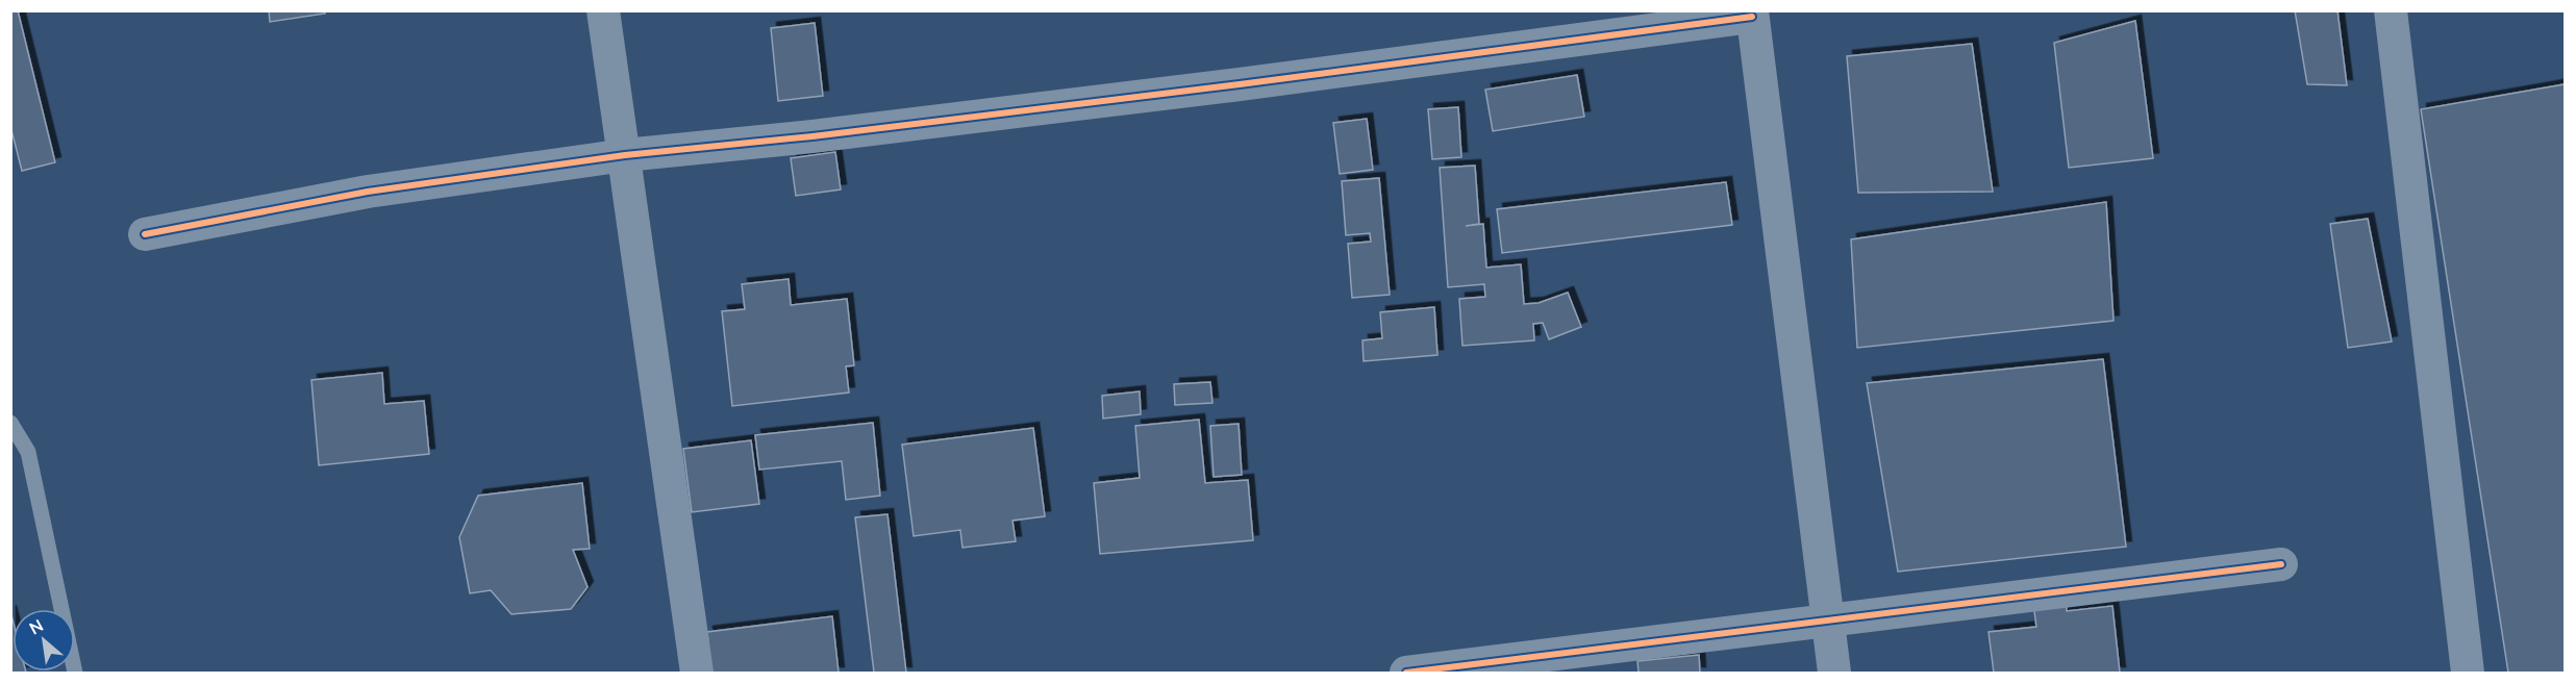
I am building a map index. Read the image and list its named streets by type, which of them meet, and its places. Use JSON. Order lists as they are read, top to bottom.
{
  "north": "top left"
}
